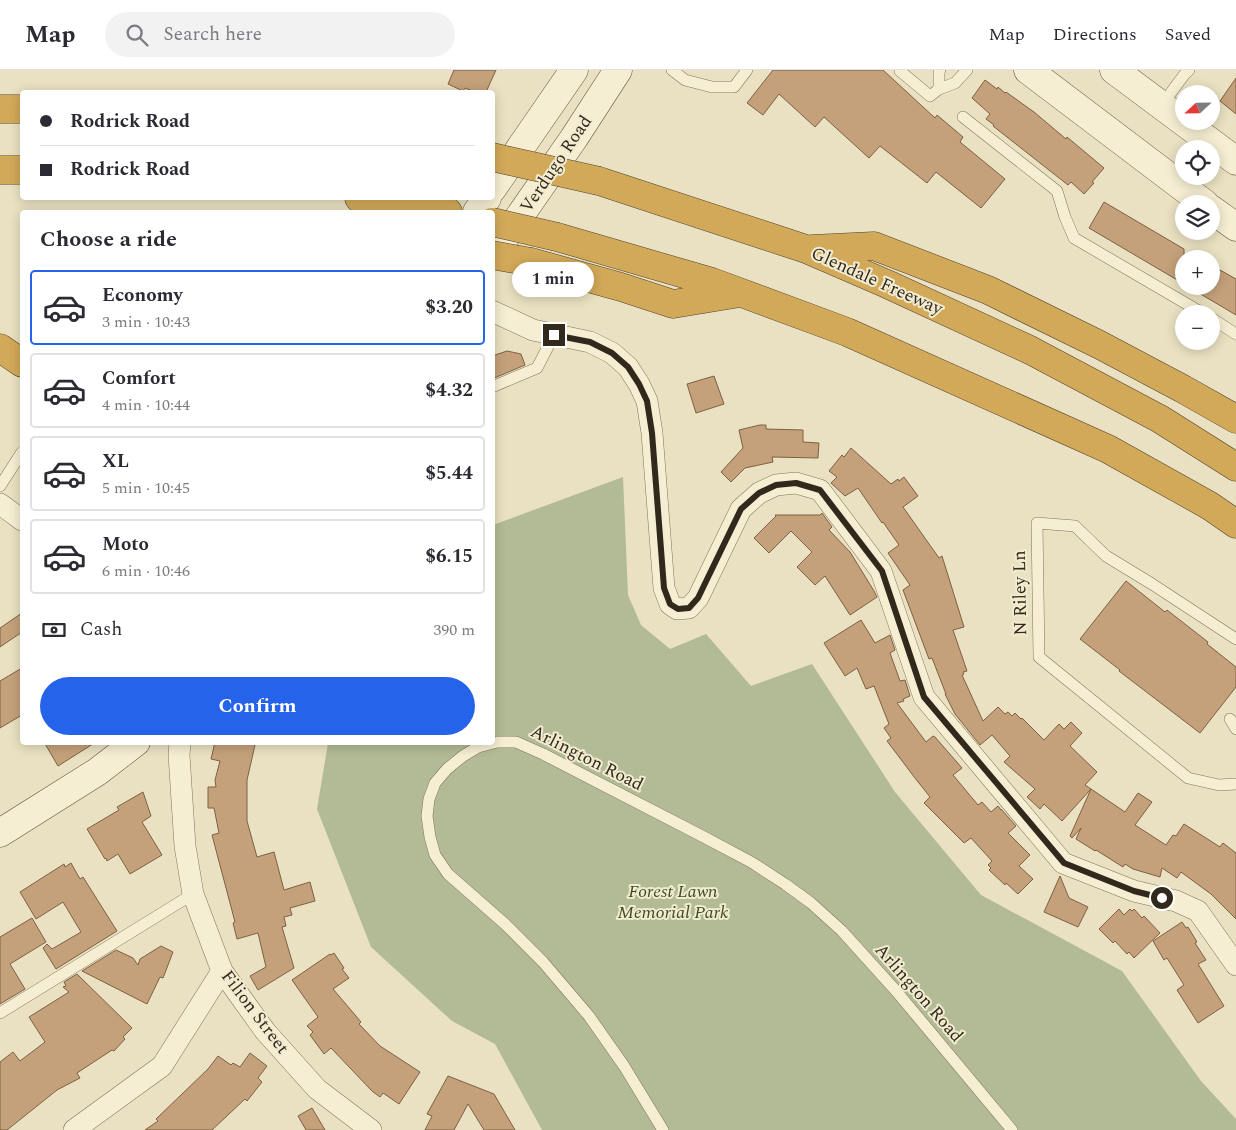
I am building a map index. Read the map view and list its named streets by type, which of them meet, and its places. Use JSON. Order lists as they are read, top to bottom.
{
  "streets": {
    "highway": ["Glendale Freeway"],
    "main road": ["Verdugo Road"],
    "street": ["Filion Street"],
    "lane": ["N Riley Ln", "Arlington Road"]
  },
  "parks": ["Forest Lawn Memorial Park"],
  "north": "left",
  "page": {
    "header": "Map",
    "search": "Search here",
    "nav": ["Map", "Directions", "Saved"],
    "map_buttons": ["+", "−"],
    "banner": ["Rodrick Road", "Rodrick Road"],
    "heading": "Choose a ride",
    "bubble": "1 min",
    "list": [
      {
        "name": "Economy",
        "note": "3 min · 10:43",
        "value": "$3.20"
      },
      {
        "name": "Comfort",
        "note": "4 min · 10:44",
        "value": "$4.32"
      },
      {
        "name": "XL",
        "note": "5 min · 10:45",
        "value": "$5.44"
      },
      {
        "name": "Moto",
        "note": "6 min · 10:46",
        "value": "$6.15"
      }
    ],
    "pay": ["Cash", "390 m"],
    "buttons": "Confirm"
  }
}
